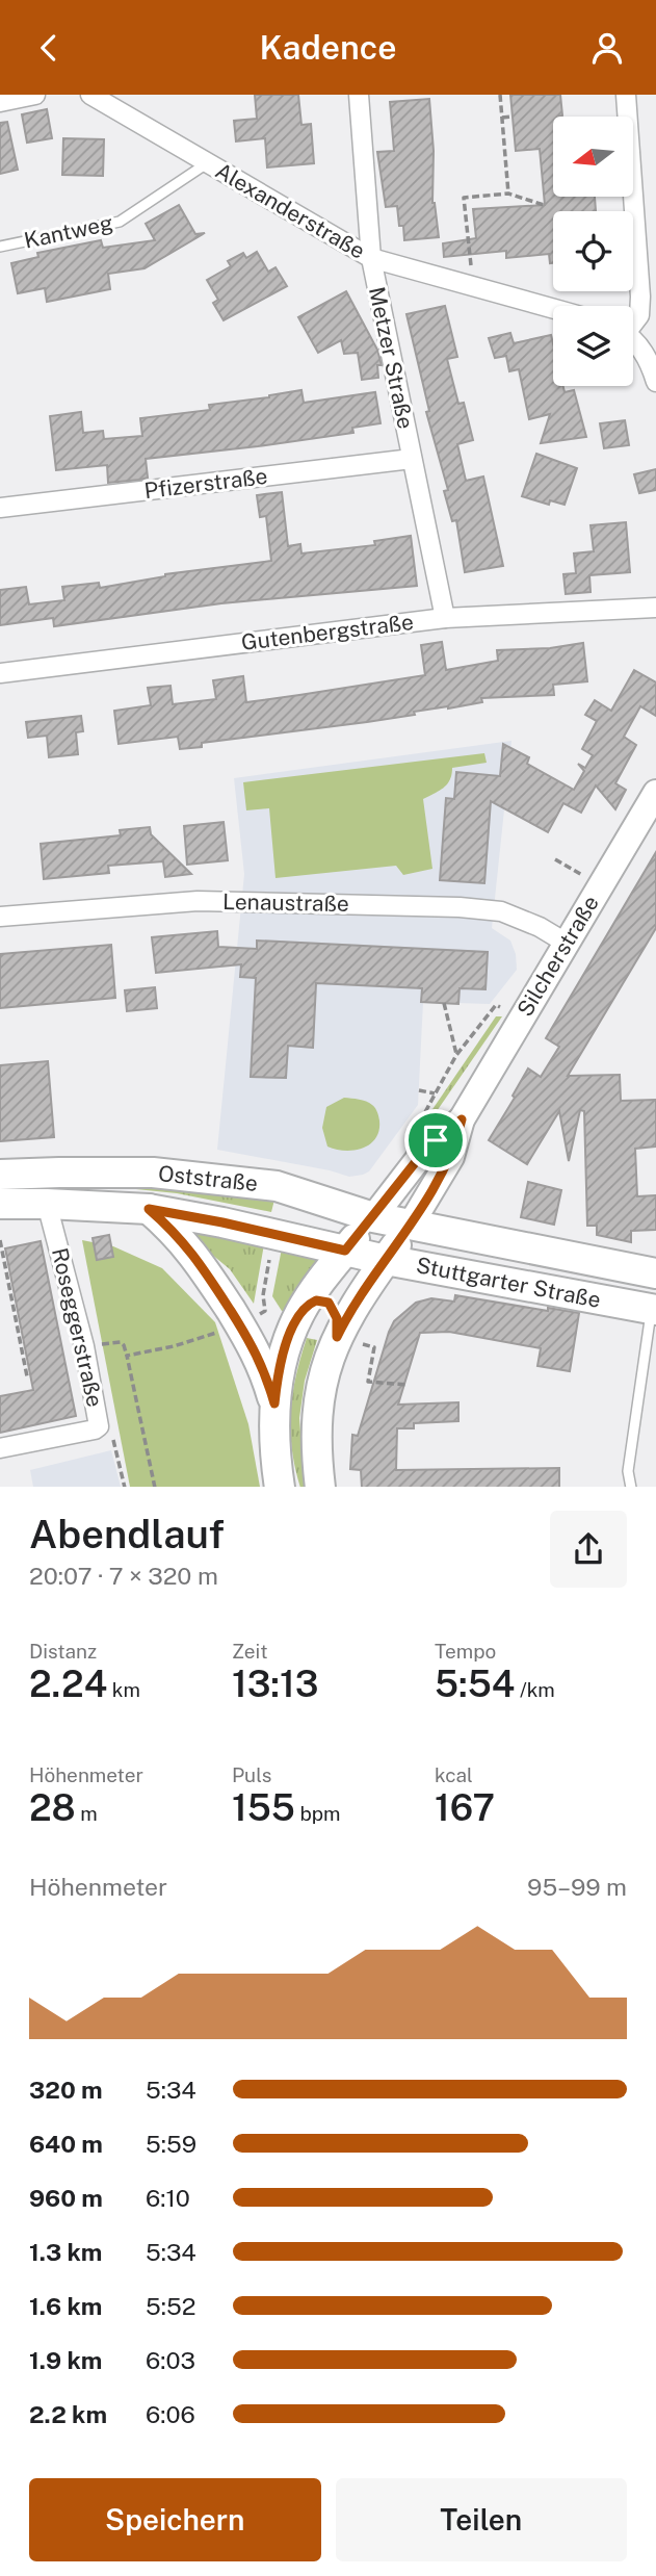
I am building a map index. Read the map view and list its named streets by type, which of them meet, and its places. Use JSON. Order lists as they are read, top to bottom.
{
  "streets": {
    "main road": ["Oststraße", "Stuttgarter Straße"],
    "street": [
      "Alexanderstraße",
      "Metzer Straße",
      "Pfizerstraße",
      "Gutenbergstraße",
      "Lenaustraße",
      "Silcherstraße",
      "Roseggerstraße"
    ],
    "lane": ["Kantweg"]
  },
  "crossings": [
    ["Alexanderstraße", "Kantweg"],
    ["Alexanderstraße", "Metzer Straße"],
    ["Metzer Straße", "Pfizerstraße"],
    ["Metzer Straße", "Gutenbergstraße"],
    ["Lenaustraße", "Silcherstraße"],
    ["Silcherstraße", "Oststraße"],
    ["Silcherstraße", "Stuttgarter Straße"],
    ["Oststraße", "Stuttgarter Straße"],
    ["Oststraße", "Roseggerstraße"]
  ],
  "north": "left",
  "page": {
    "header": "Kadence",
    "heading": ["Abendlauf", "20:07 · 7 × 320 m"],
    "stats": [
      ["Distanz", "2.24 km"],
      ["Zeit", "13:13"],
      ["Tempo", "5:54 /km"],
      ["Höhenmeter", "28 m"],
      ["Puls", "155 bpm"],
      ["kcal", "167"]
    ],
    "chart": ["Höhenmeter", "95–99 m"],
    "list": [
      {
        "name": "320 m",
        "note": "5:34"
      },
      {
        "name": "640 m",
        "note": "5:59"
      },
      {
        "name": "960 m",
        "note": "6:10"
      },
      {
        "name": "1.3 km",
        "note": "5:34"
      },
      {
        "name": "1.6 km",
        "note": "5:52"
      },
      {
        "name": "1.9 km",
        "note": "6:03"
      },
      {
        "name": "2.2 km",
        "note": "6:06"
      }
    ],
    "buttons": ["Speichern", "Teilen"]
  }
}
